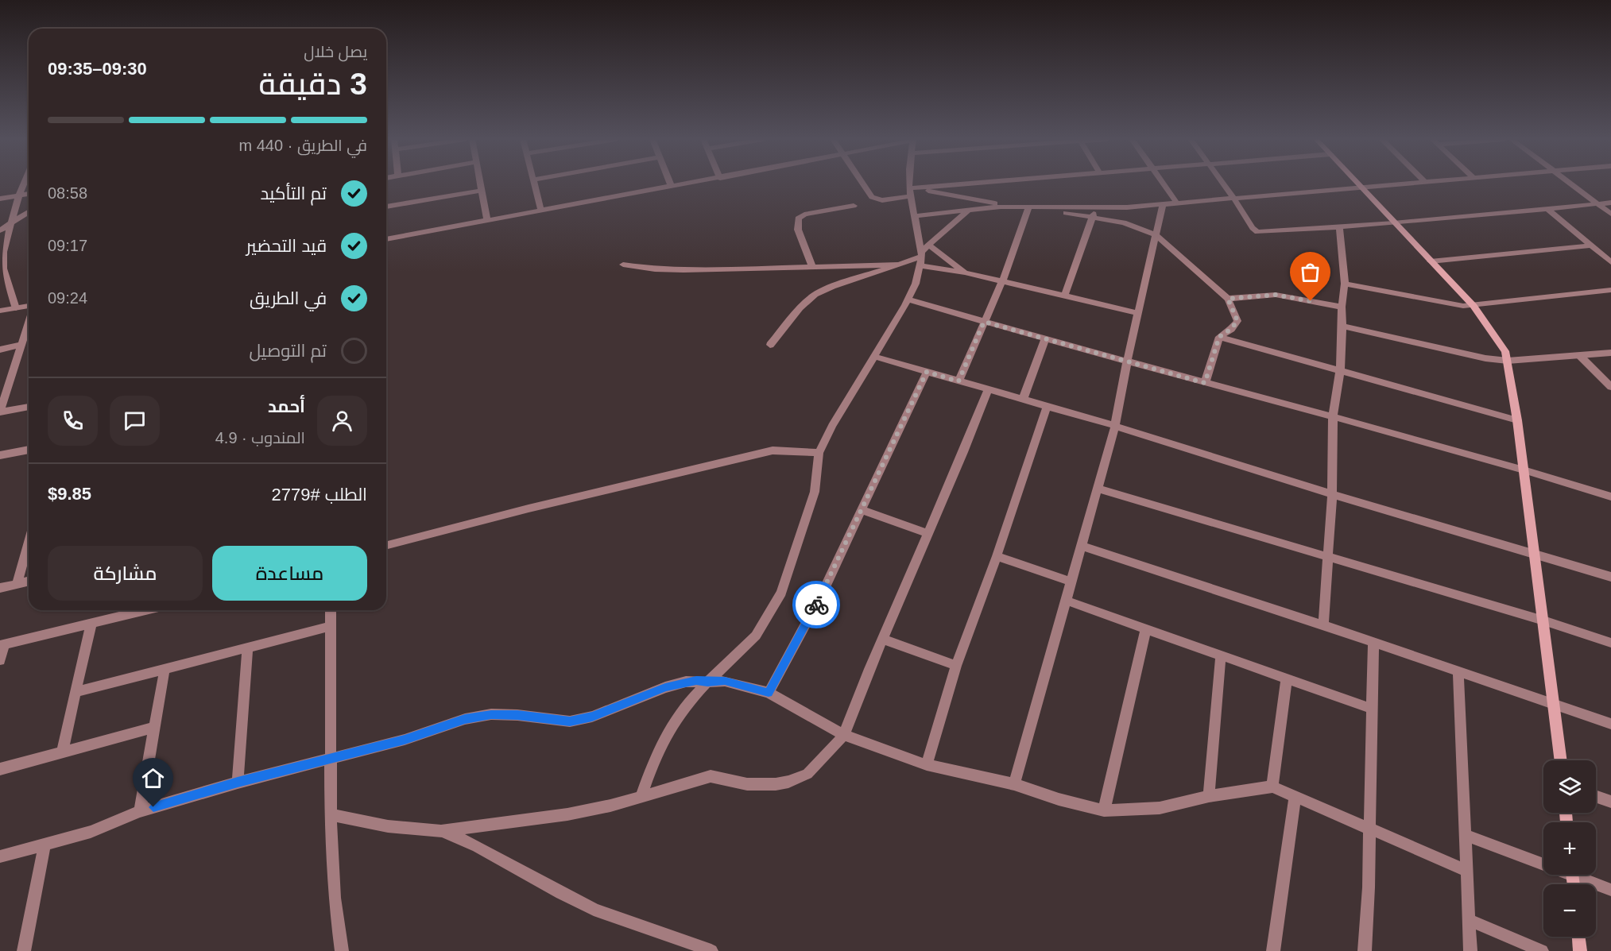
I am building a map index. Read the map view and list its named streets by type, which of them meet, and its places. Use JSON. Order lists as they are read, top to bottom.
{
  "page": {
    "heading": ["3 دقيقة", "يصل خلال", "09:30–09:35"],
    "panel": [
      "أحمد",
      "المندوب · 4.9",
      "الطلب #2779",
      "$9.85"
    ],
    "bar": "في الطريق · 440 m",
    "list": [
      ["تم التأكيد", "08:58"],
      ["قيد التحضير", "09:17"],
      ["في الطريق", "09:24"],
      "تم التوصيل"
    ],
    "buttons": ["مساعدة", "مشاركة"],
    "map_buttons": ["+", "−"]
  }
}
